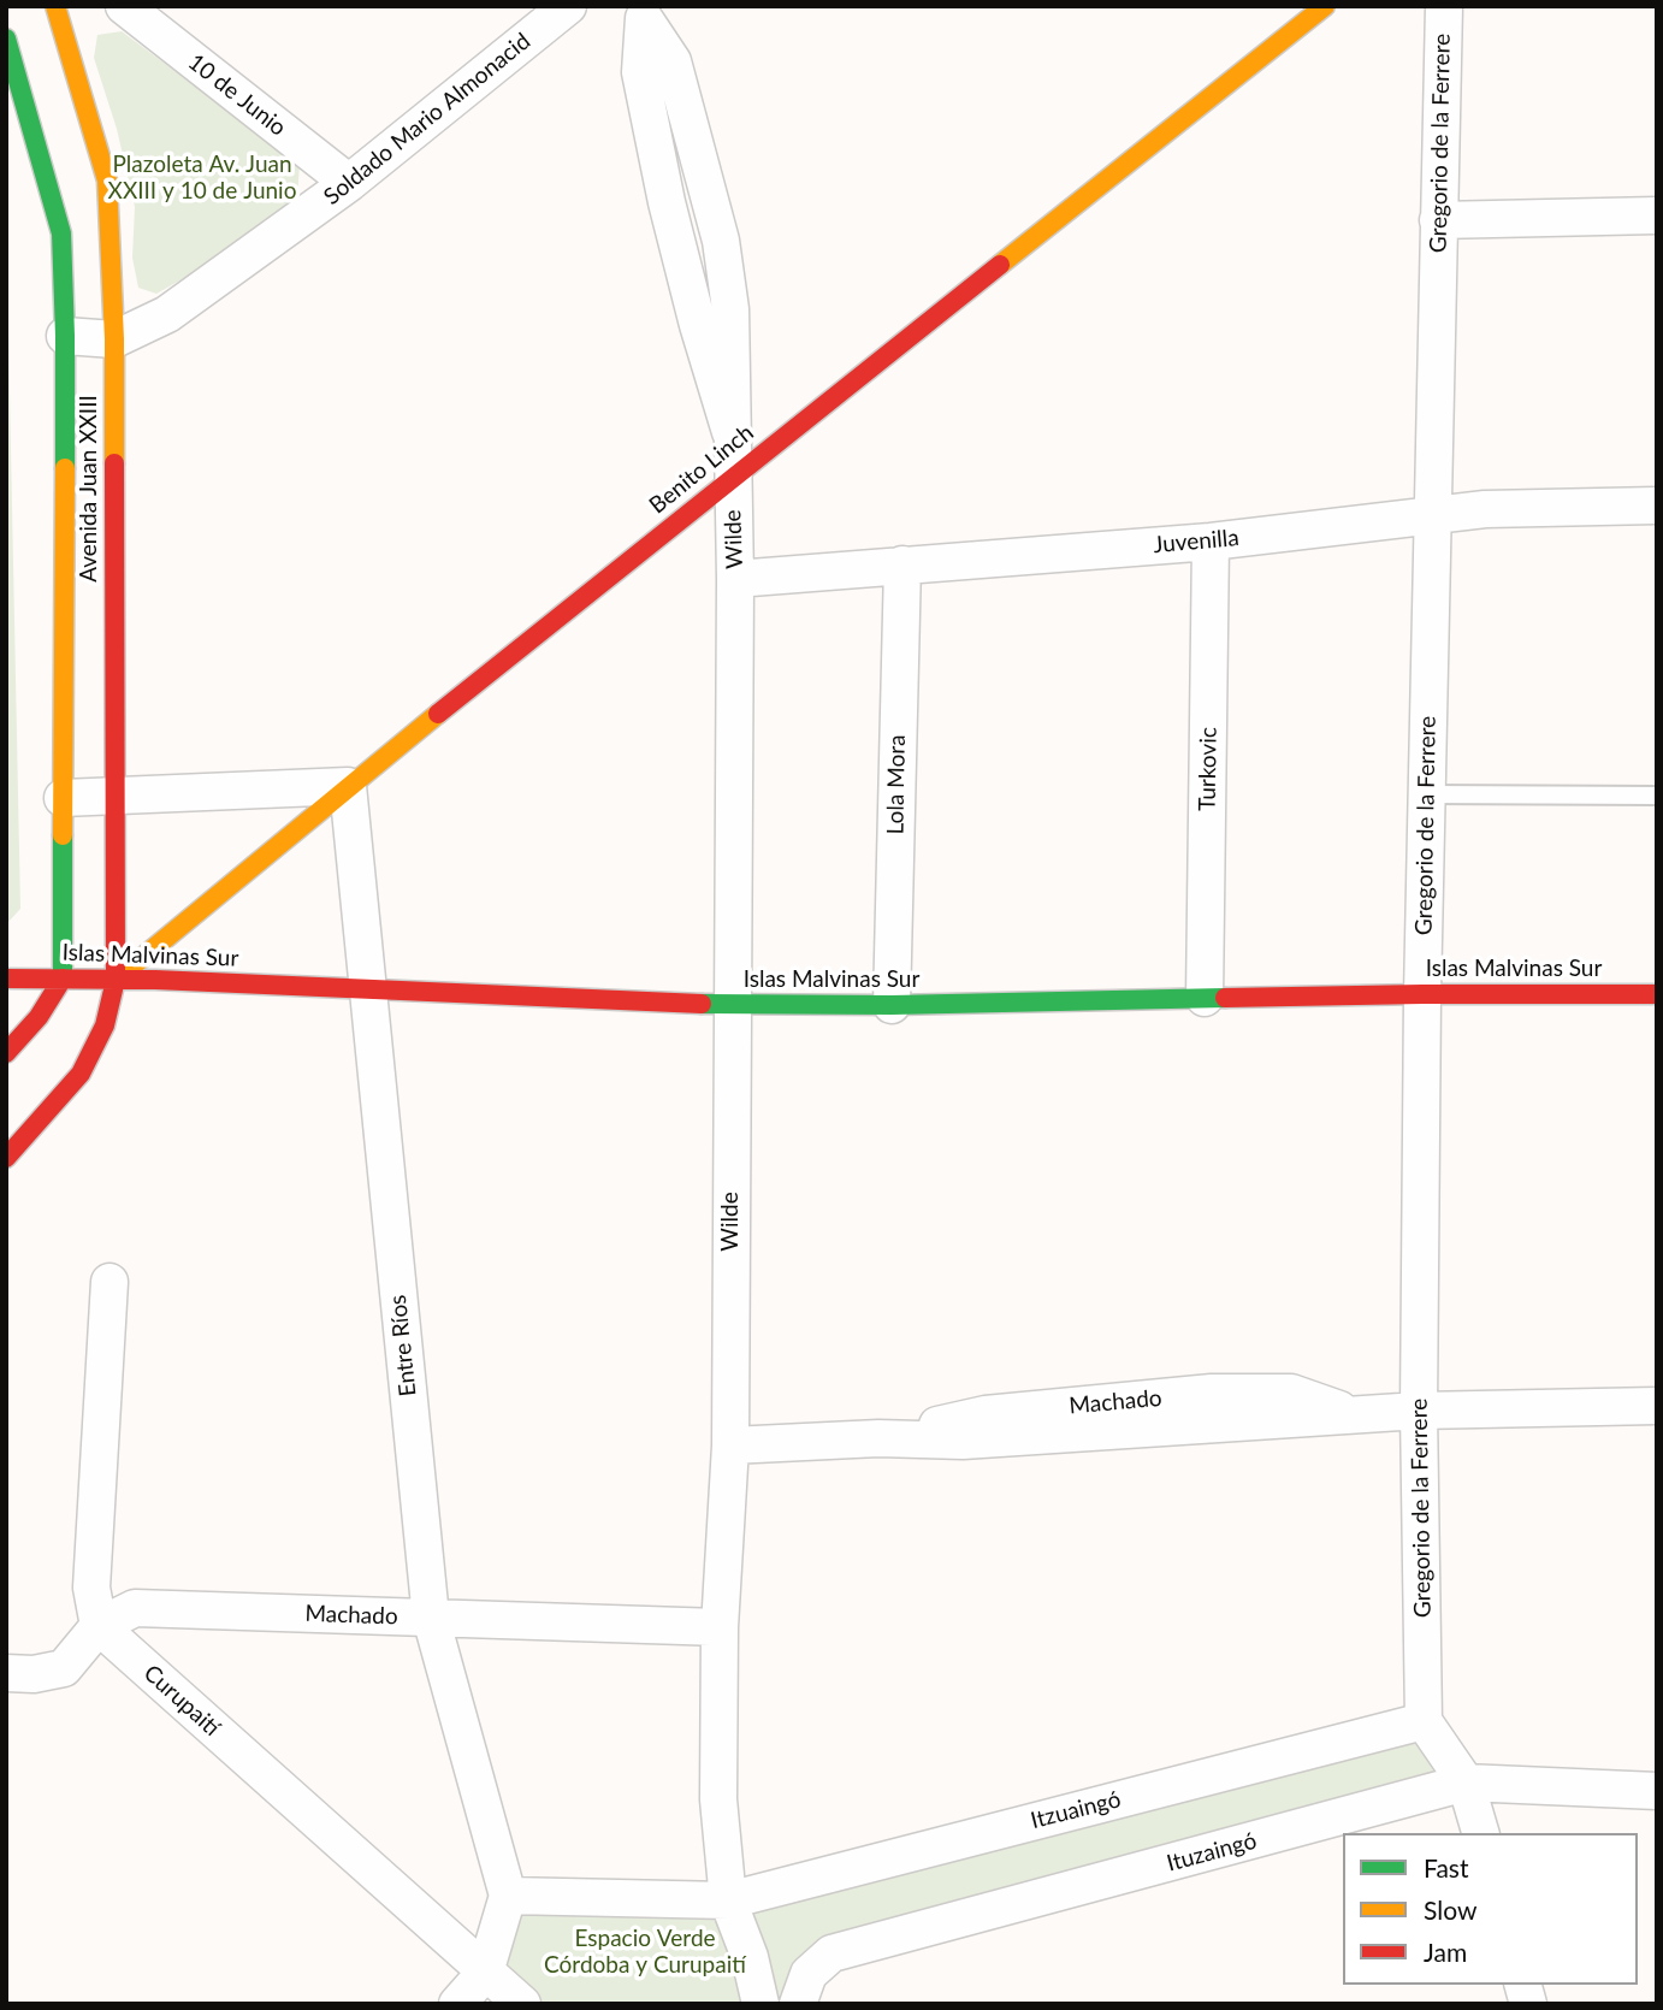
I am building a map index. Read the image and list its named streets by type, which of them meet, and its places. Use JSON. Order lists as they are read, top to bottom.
{
  "streets": {
    "street": [
      "10 de Junio",
      "Soldado Mario Almonacid",
      "Gregorio de la Ferrere",
      "Benito Linch",
      "Avenida Juan XXIII",
      "Wilde",
      "Juvenilla",
      "Turkovic",
      "Lola Mora",
      "Islas Malvinas Sur",
      "Entre Ríos",
      "Machado",
      "Curupaití",
      "Itzuaingó",
      "Ituzaingó"
    ]
  },
  "crossings": [
    ["10 de Junio", "Soldado Mario Almonacid"],
    ["Soldado Mario Almonacid", "Avenida Juan XXIII"],
    ["Gregorio de la Ferrere", "Juvenilla"],
    ["Gregorio de la Ferrere", "Islas Malvinas Sur"],
    ["Gregorio de la Ferrere", "Machado"],
    ["Gregorio de la Ferrere", "Itzuaingó"],
    ["Benito Linch", "Avenida Juan XXIII"],
    ["Benito Linch", "Wilde"],
    ["Benito Linch", "Islas Malvinas Sur"],
    ["Benito Linch", "Entre Ríos"],
    ["Avenida Juan XXIII", "Islas Malvinas Sur"],
    ["Wilde", "Juvenilla"],
    ["Wilde", "Islas Malvinas Sur"],
    ["Wilde", "Machado"],
    ["Wilde", "Itzuaingó"],
    ["Juvenilla", "Turkovic"],
    ["Juvenilla", "Lola Mora"],
    ["Turkovic", "Islas Malvinas Sur"],
    ["Lola Mora", "Islas Malvinas Sur"],
    ["Islas Malvinas Sur", "Entre Ríos"],
    ["Entre Ríos", "Machado"],
    ["Machado", "Curupaití"]
  ],
  "parks": ["Plazoleta Av. Juan XXIII y 10 de Junio", "Espacio Verde Córdoba y Curupaití"],
  "legend": ["Fast", "Slow", "Jam"]
}
